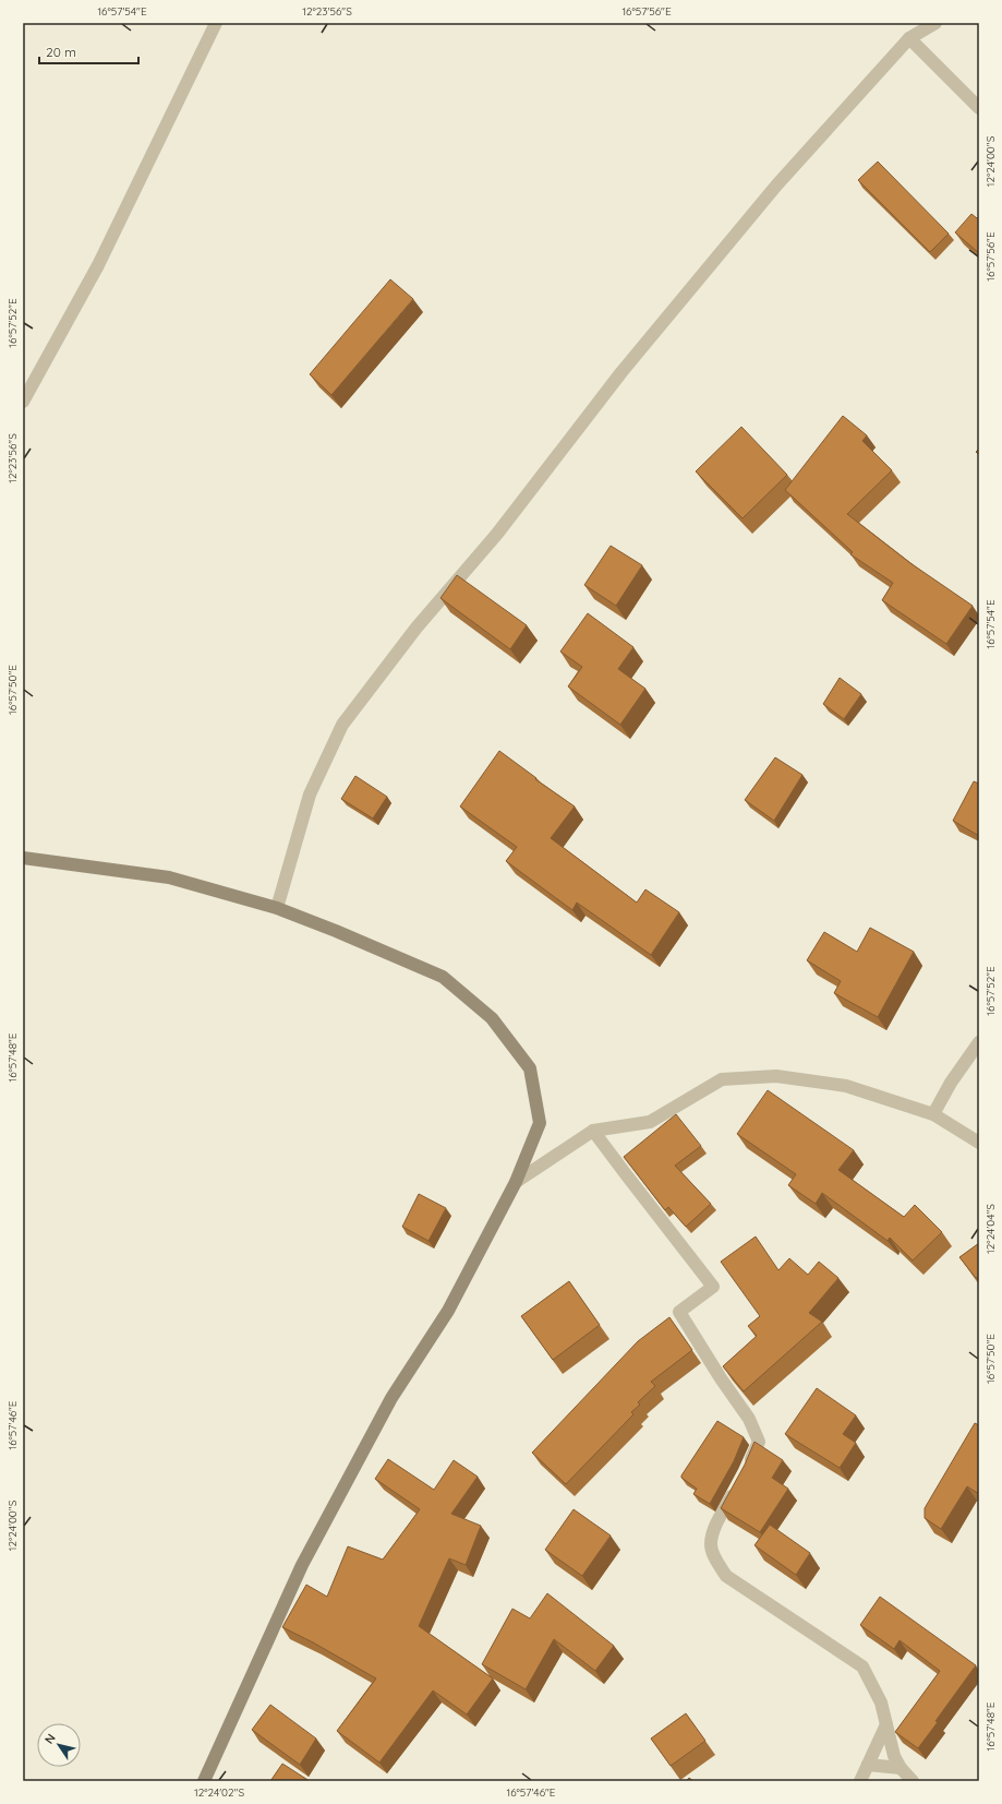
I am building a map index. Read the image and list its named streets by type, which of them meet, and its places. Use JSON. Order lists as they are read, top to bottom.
{
  "scale_bar": "20 m",
  "north": "top left",
  "coordinates": [
    "16°57'54\"E",
    "12°23'56\"S",
    "16°57'56\"E",
    "12°24'00\"S",
    "16°57'52\"E",
    "16°57'50\"E",
    "16°57'48\"E",
    "12°24'04\"S",
    "16°57'46\"E",
    "12°24'02\"S"
  ]
}
